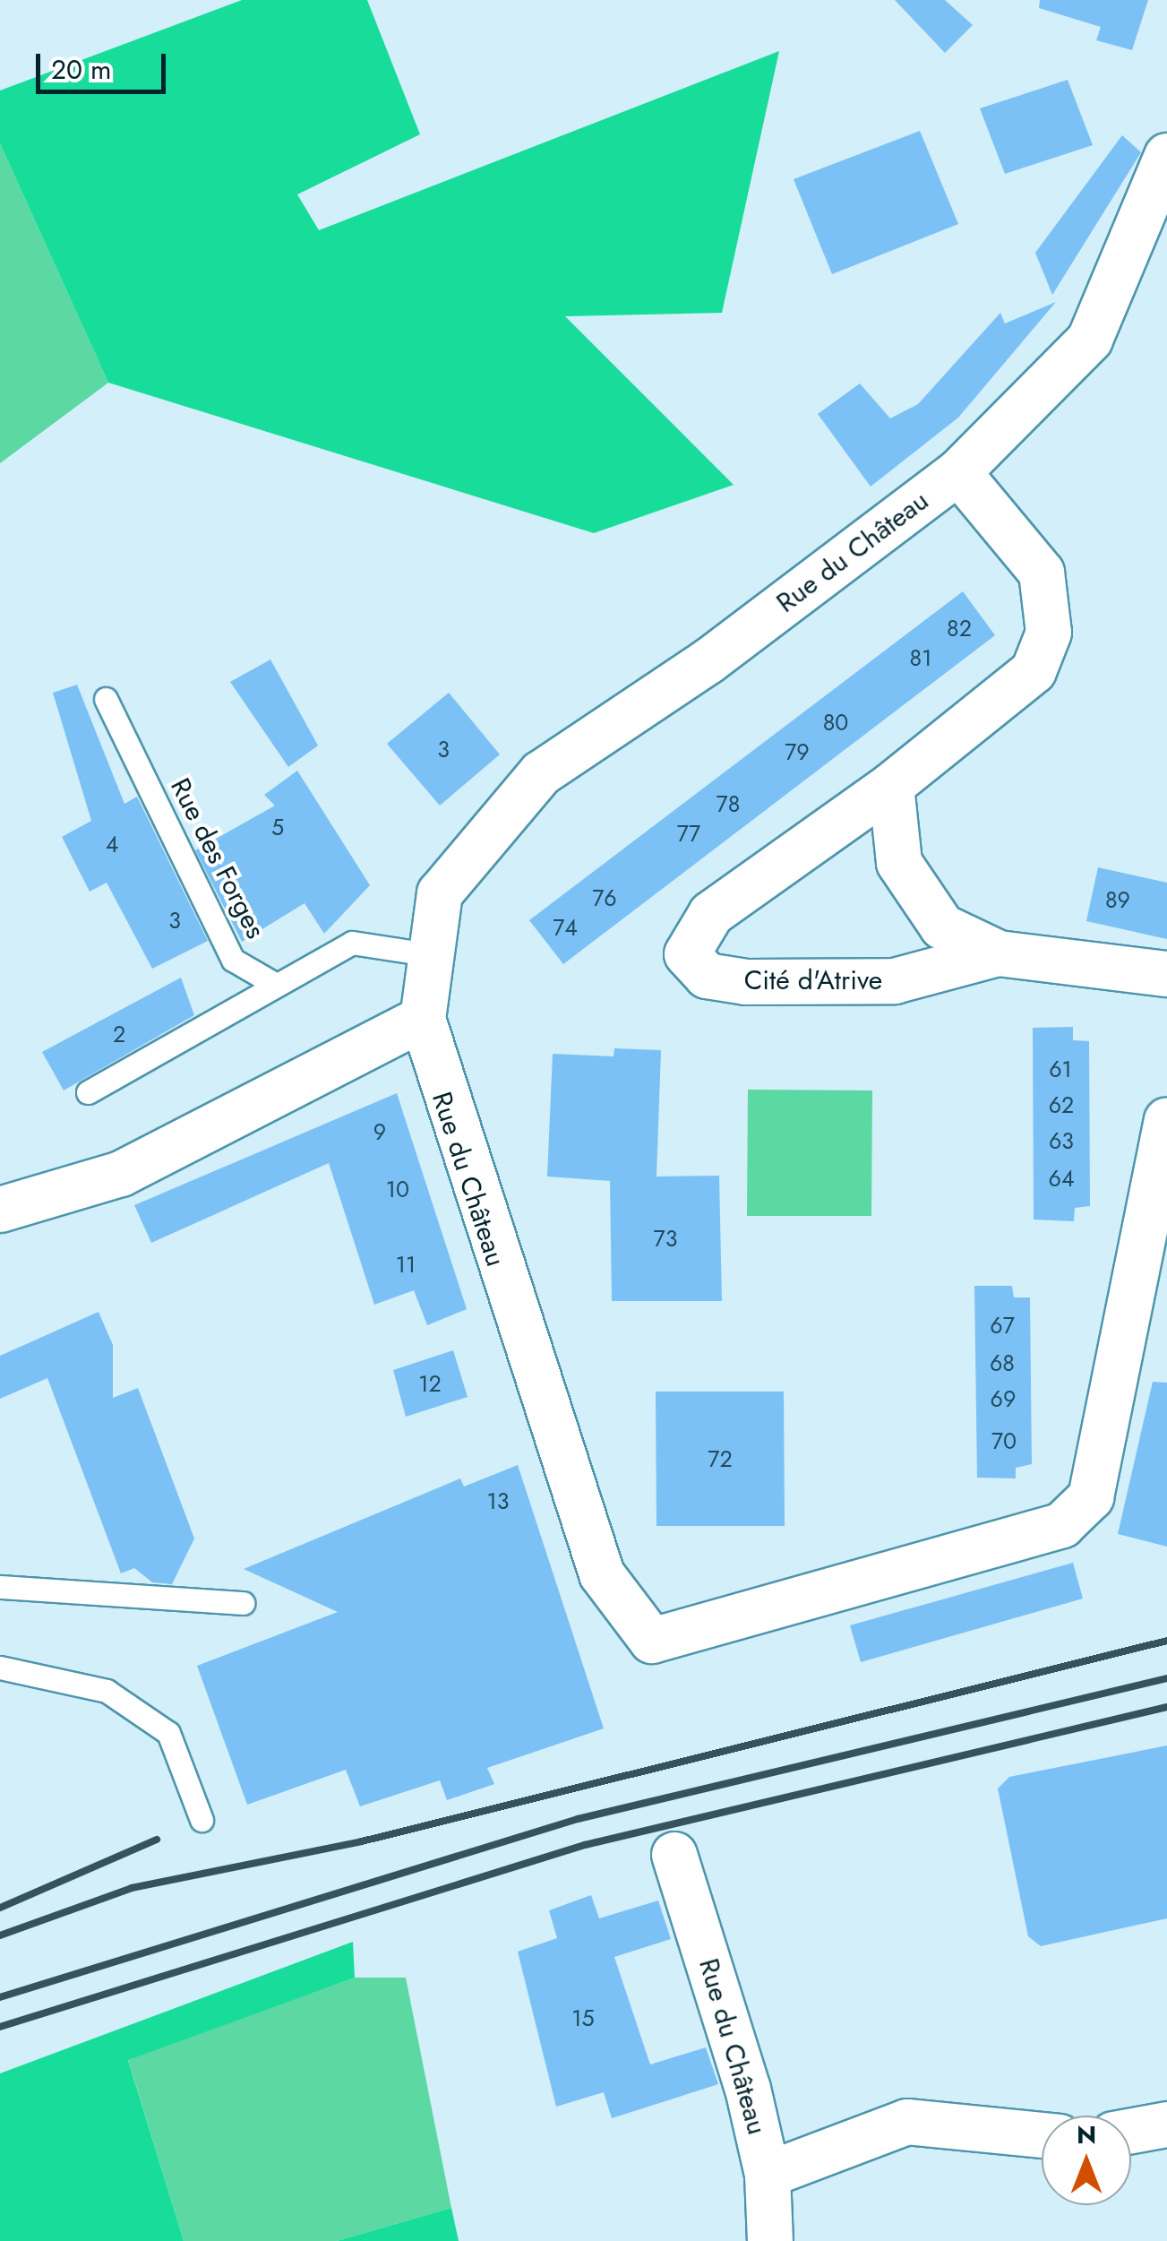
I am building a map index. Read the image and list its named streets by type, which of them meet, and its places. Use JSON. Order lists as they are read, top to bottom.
{
  "streets": {
    "street": ["Rue du Château", "Cité d'Atrive"],
    "lane": ["Rue des Forges"]
  },
  "crossings": [
    ["Rue du Château", "Cité d'Atrive"]
  ],
  "house_numbers": [
    "82",
    "81",
    "80",
    "3",
    "79",
    "78",
    "5",
    "77",
    "4",
    "76",
    "89",
    "3",
    "74",
    "2",
    "61",
    "62",
    "9",
    "63",
    "64",
    "10",
    "73",
    "11",
    "67",
    "68",
    "12",
    "69",
    "70",
    "72",
    "13",
    "15"
  ],
  "scale_bar": "20 m",
  "north": "top"
}
